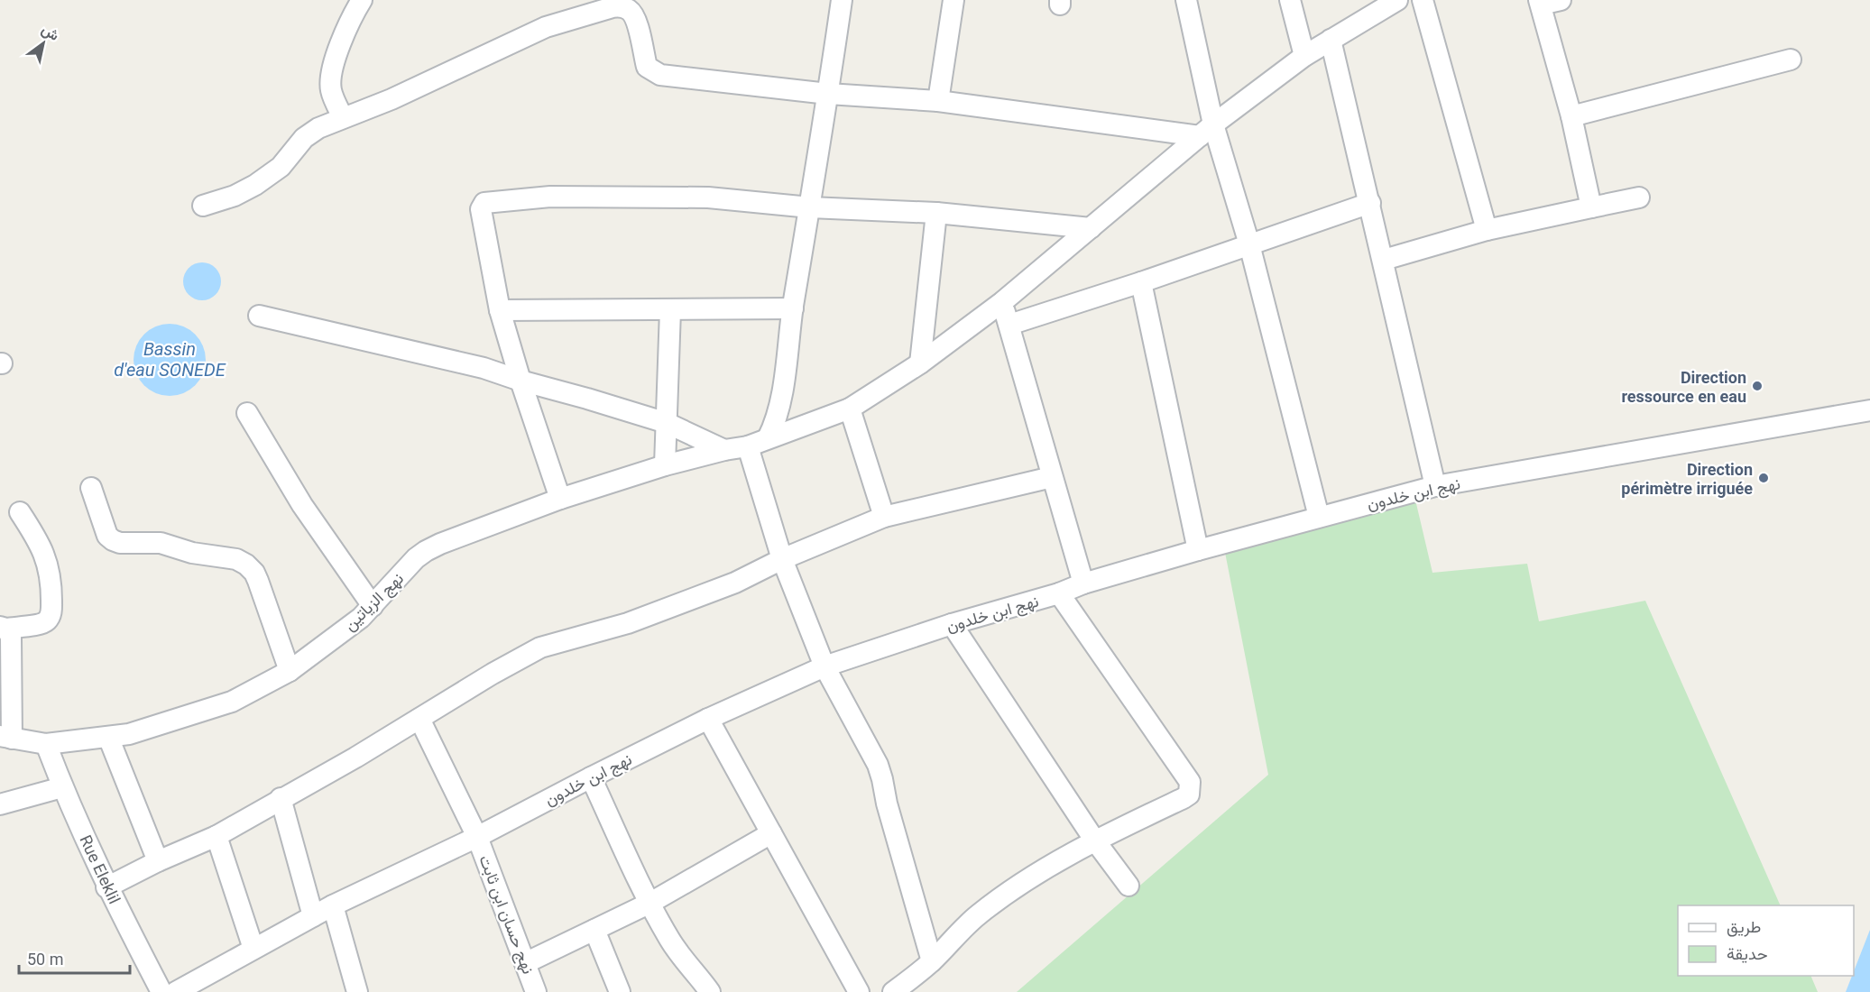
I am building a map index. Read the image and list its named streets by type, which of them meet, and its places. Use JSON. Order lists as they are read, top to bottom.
{
  "streets": {
    "street": [
      "نهج ابن خلدون",
      "نهج الزياتين",
      "Rue Eleklil",
      "نهج حسان ابن ثابت"
    ]
  },
  "crossings": [
    ["نهج ابن خلدون", "نهج حسان ابن ثابت"],
    ["نهج الزياتين", "Rue Eleklil"]
  ],
  "water": ["Bassin d'eau SONEDE"],
  "places": ["Direction ressource en eau", "Direction périmètre irriguée"],
  "legend": ["طريق", "حديقة"],
  "scale_bar": "50 m",
  "north": "top right"
}
